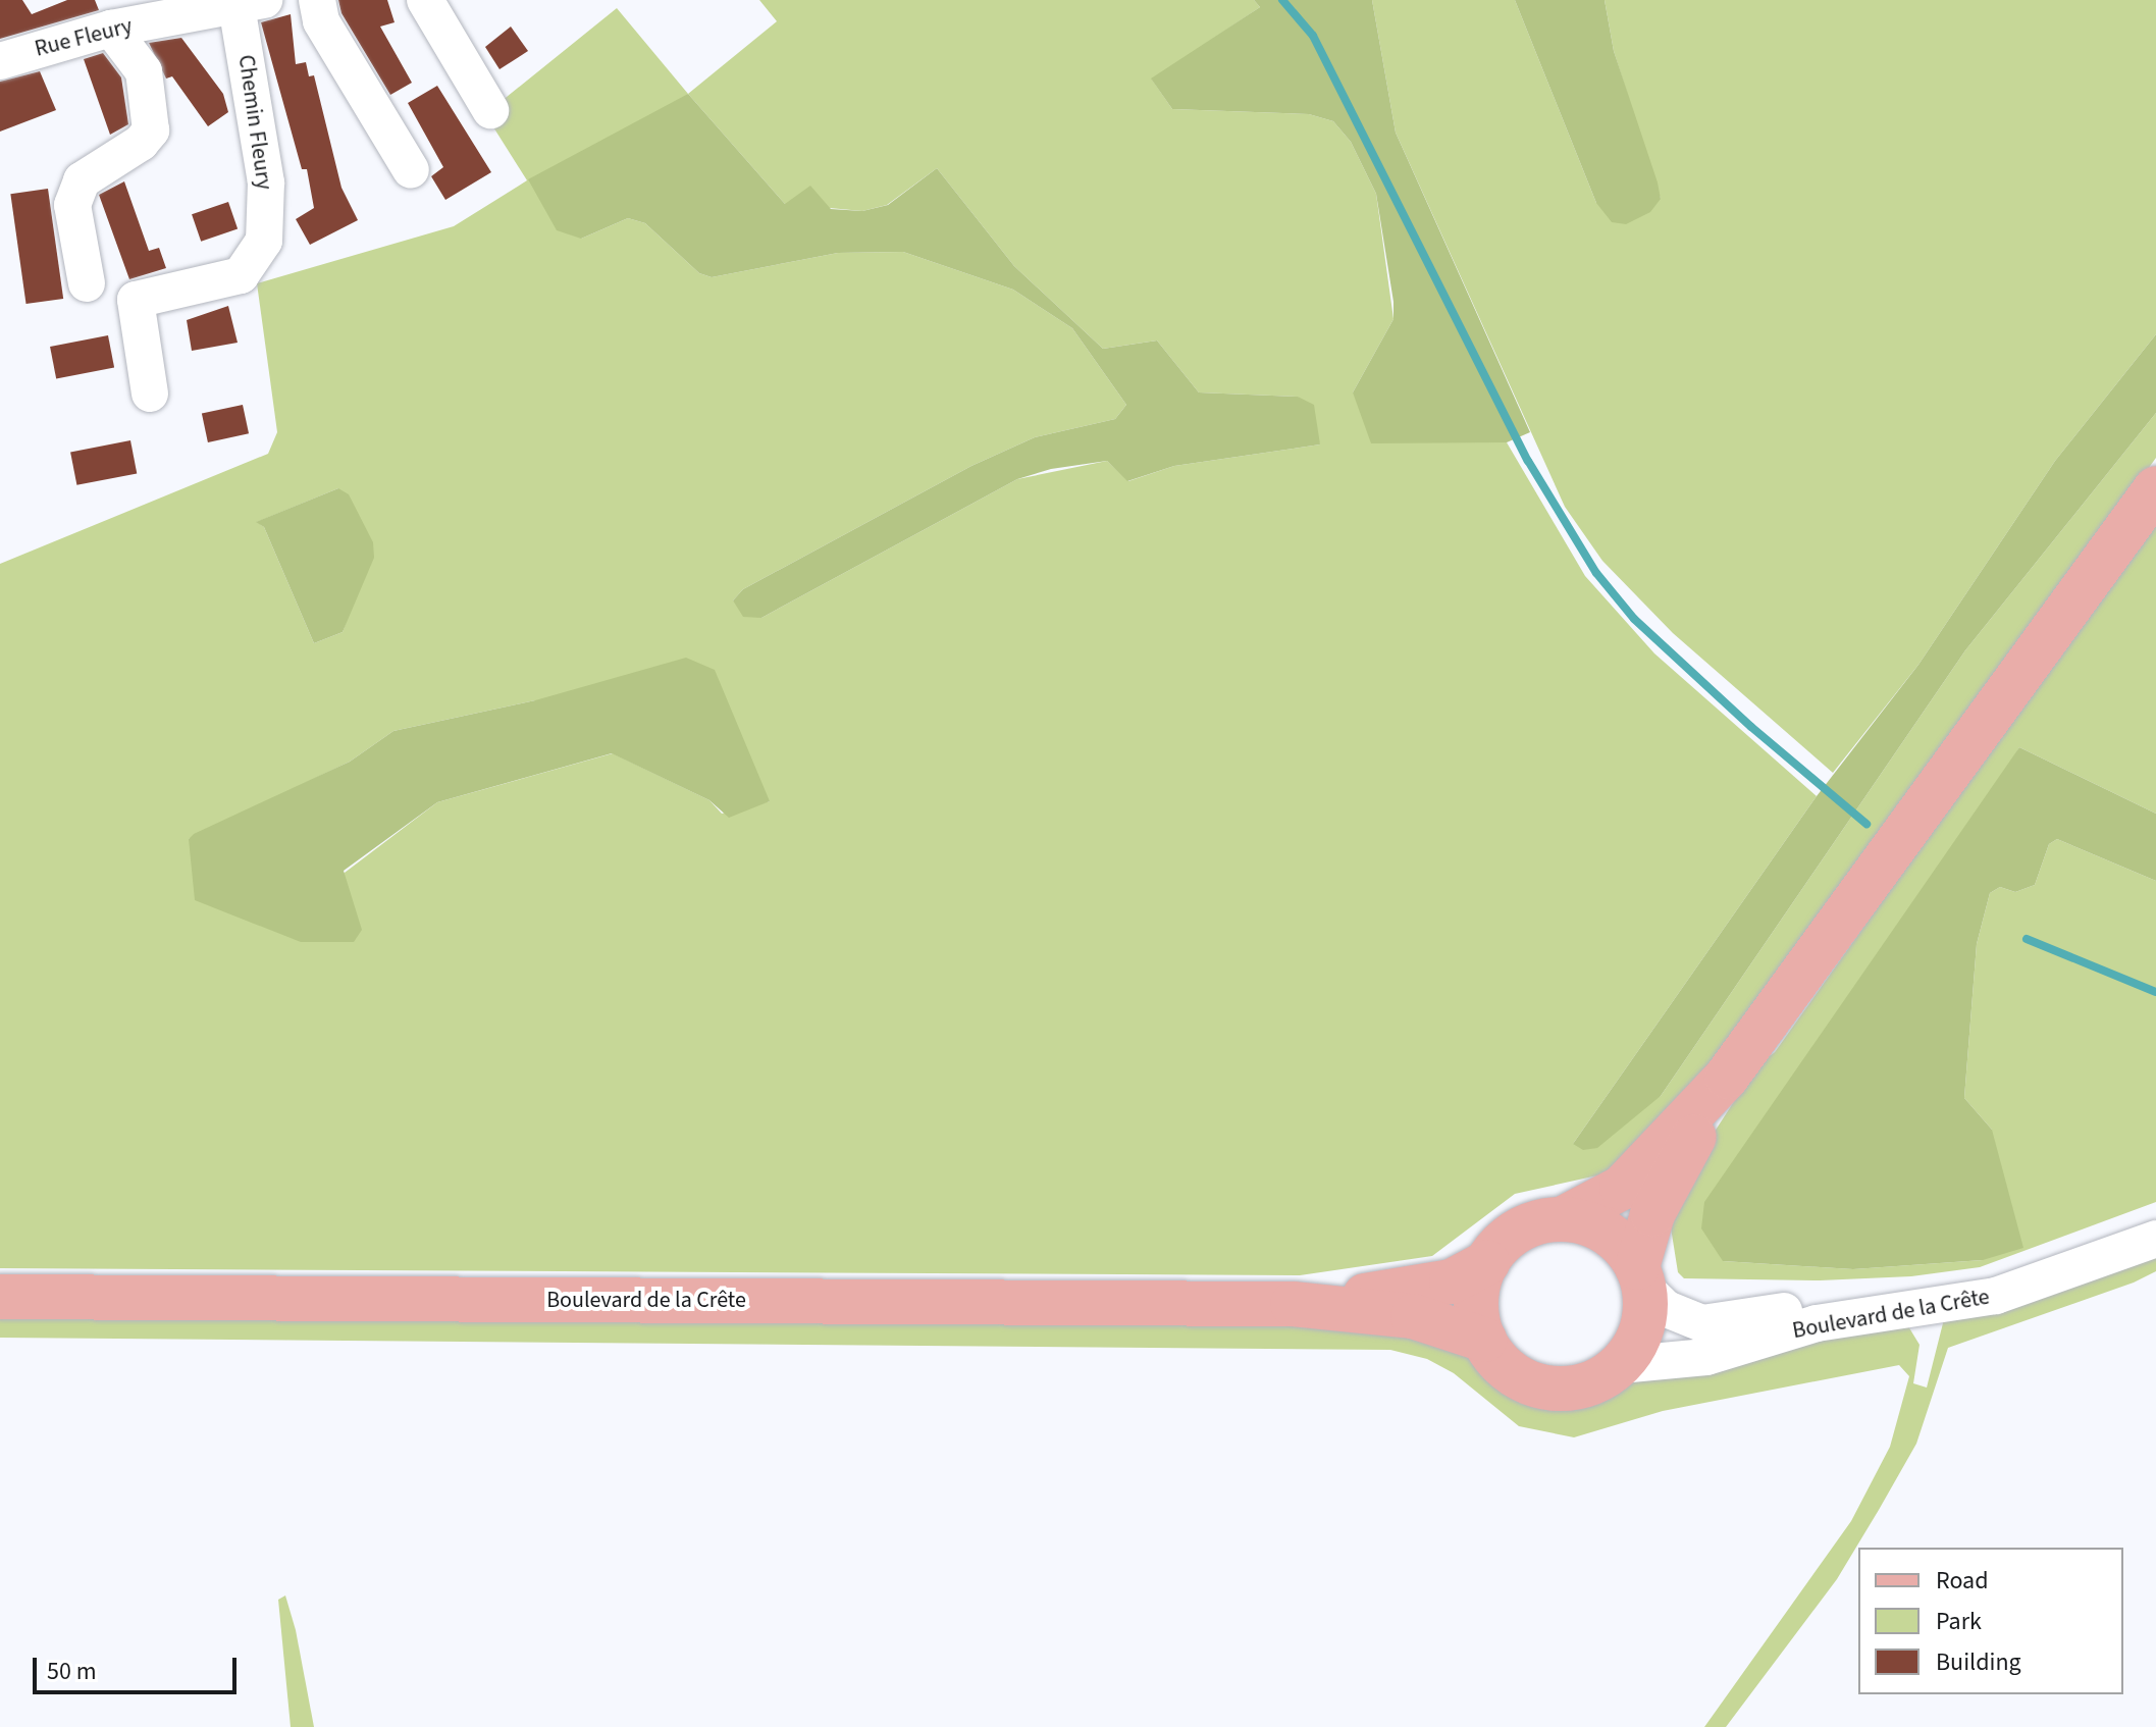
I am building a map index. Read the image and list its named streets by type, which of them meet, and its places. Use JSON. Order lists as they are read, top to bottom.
{
  "streets": {
    "main road": ["Boulevard de la Crête"],
    "street": ["Rue Fleury", "Chemin Fleury"]
  },
  "crossings": [
    ["Rue Fleury", "Chemin Fleury"]
  ],
  "legend": ["Road", "Park", "Building"],
  "scale_bar": "50 m"
}
